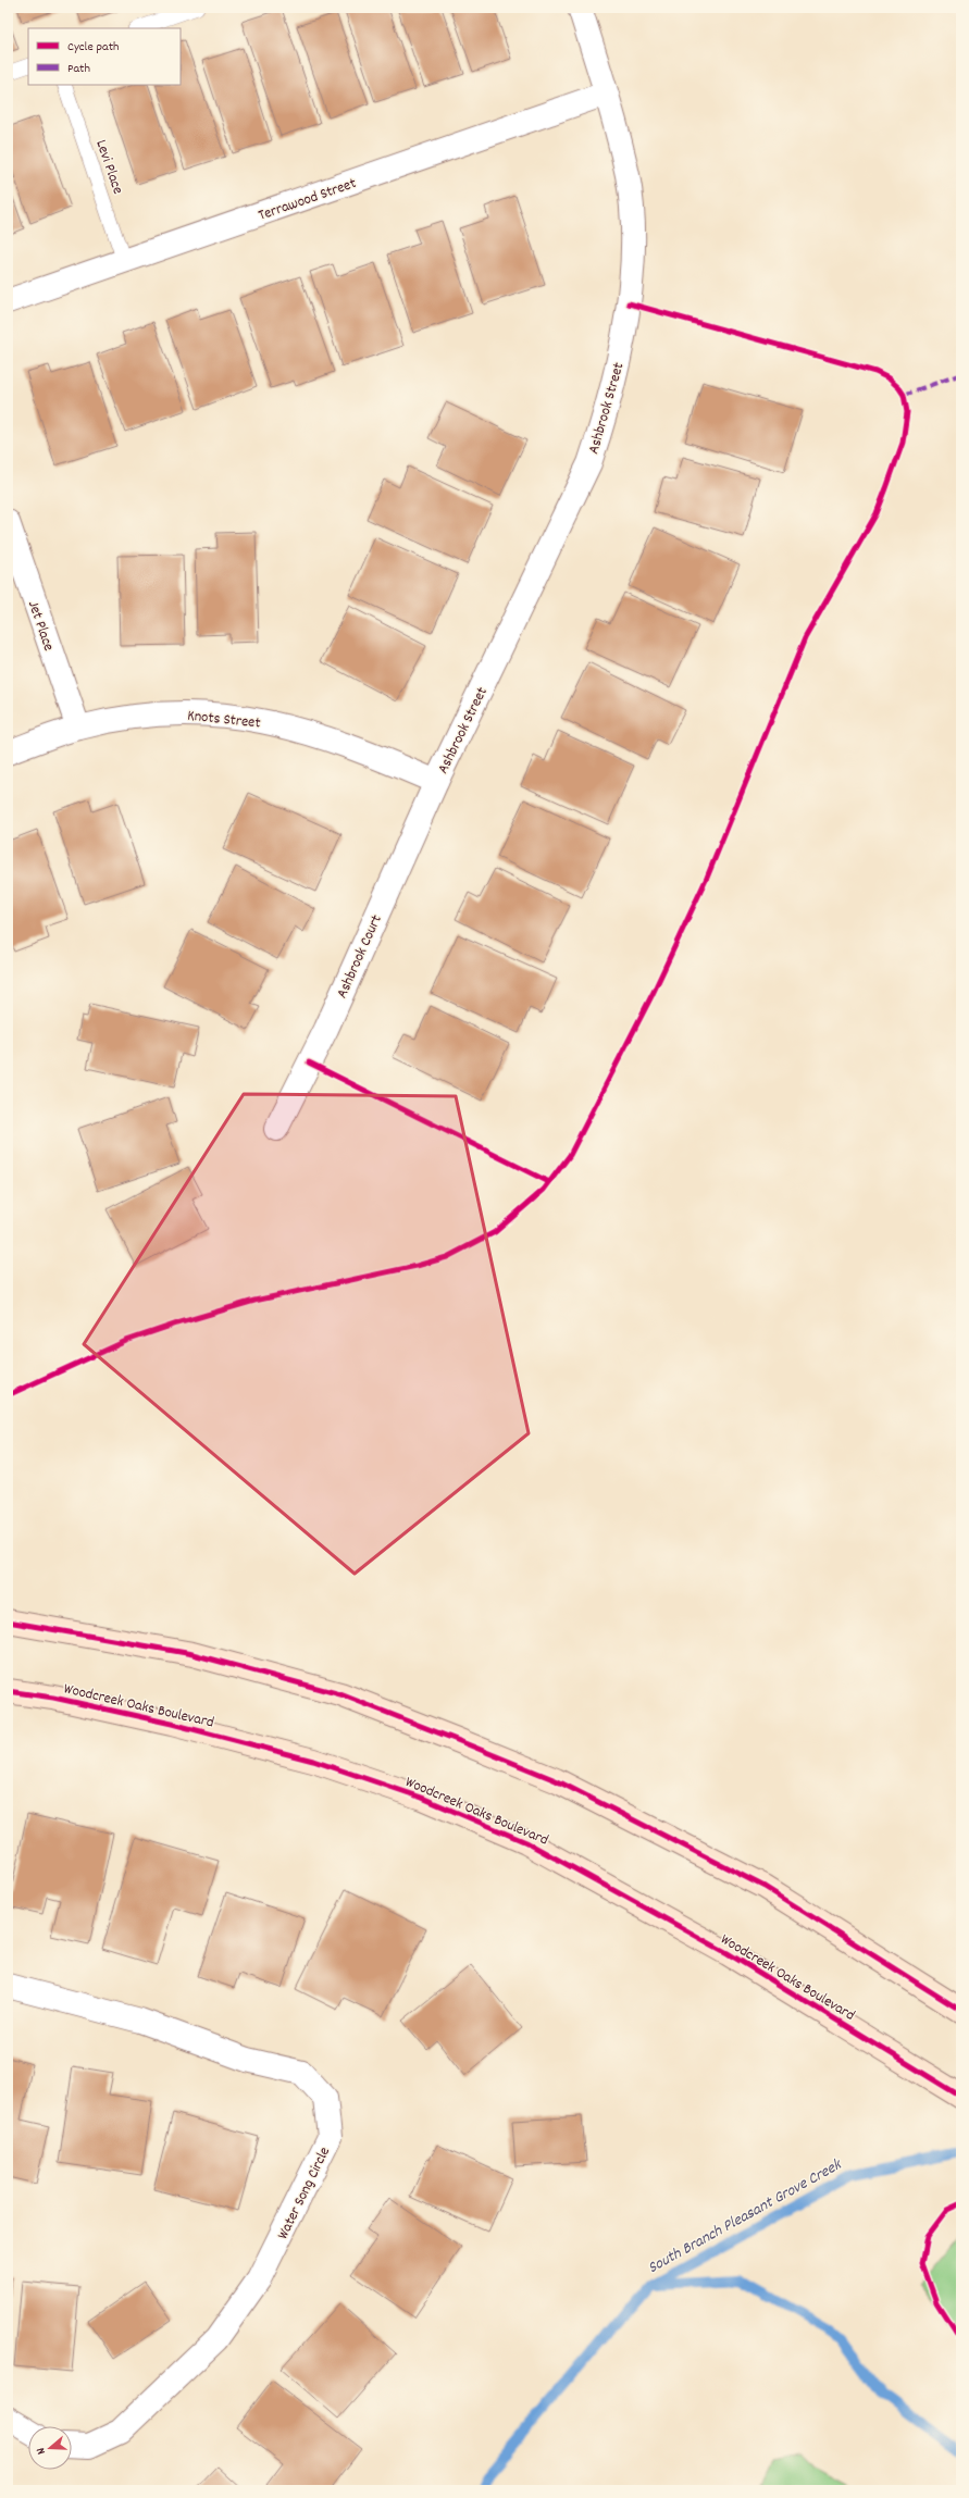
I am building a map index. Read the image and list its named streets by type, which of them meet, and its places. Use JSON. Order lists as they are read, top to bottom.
{
  "streets": {
    "main road": ["Woodcreek Oaks Boulevard"],
    "street": [
      "Terrawood Street",
      "Ashbrook Street",
      "Jet Place",
      "Knots Street",
      "Ashbrook Court",
      "Water Song Circle"
    ],
    "lane": ["Levi Place"]
  },
  "crossings": [
    ["Levi Place", "Terrawood Street"],
    ["Terrawood Street", "Ashbrook Street"],
    ["Ashbrook Street", "Knots Street"],
    ["Ashbrook Street", "Ashbrook Court"],
    ["Jet Place", "Knots Street"],
    ["Knots Street", "Ashbrook Court"]
  ],
  "water": ["South Branch Pleasant Grove Creek"],
  "legend": ["Cycle path", "Path"],
  "north": "left"
}
